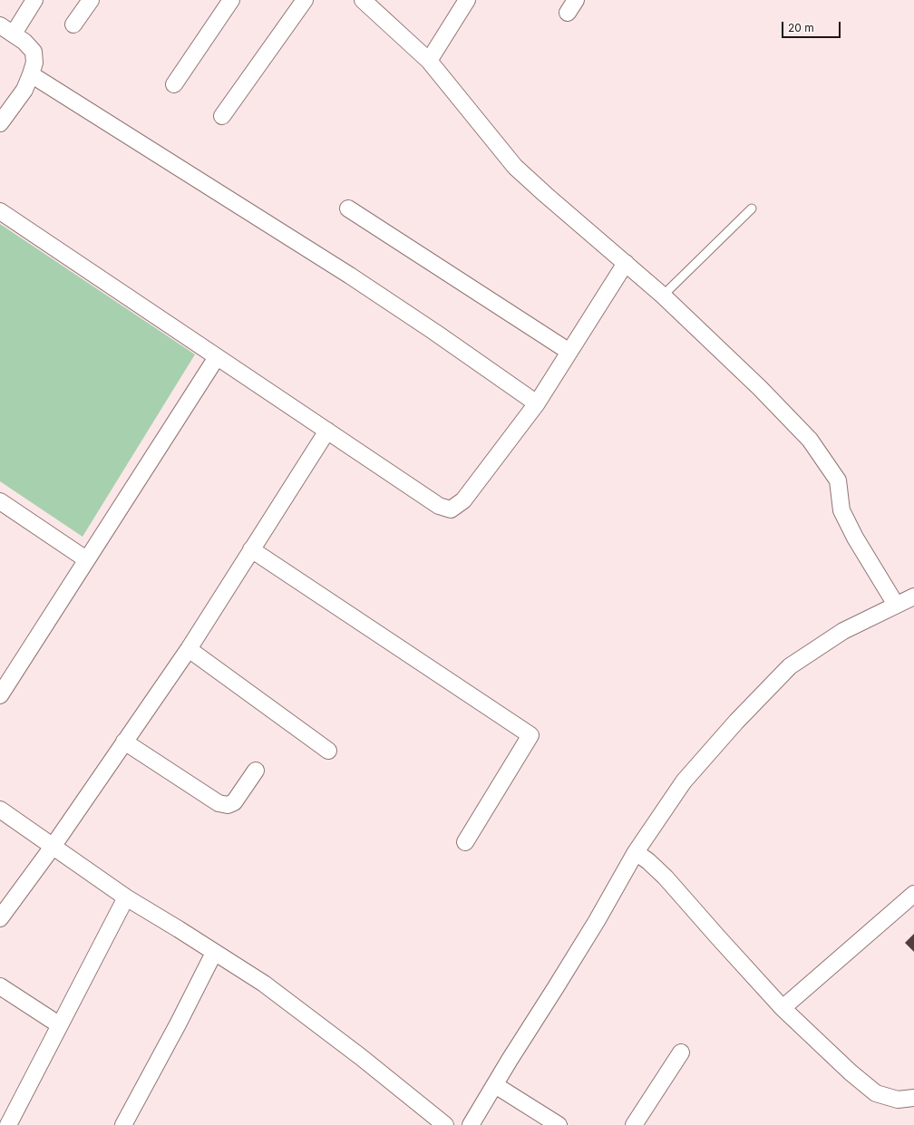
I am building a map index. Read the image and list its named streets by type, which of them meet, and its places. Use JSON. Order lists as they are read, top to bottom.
{
  "scale_bar": "20 m"
}
